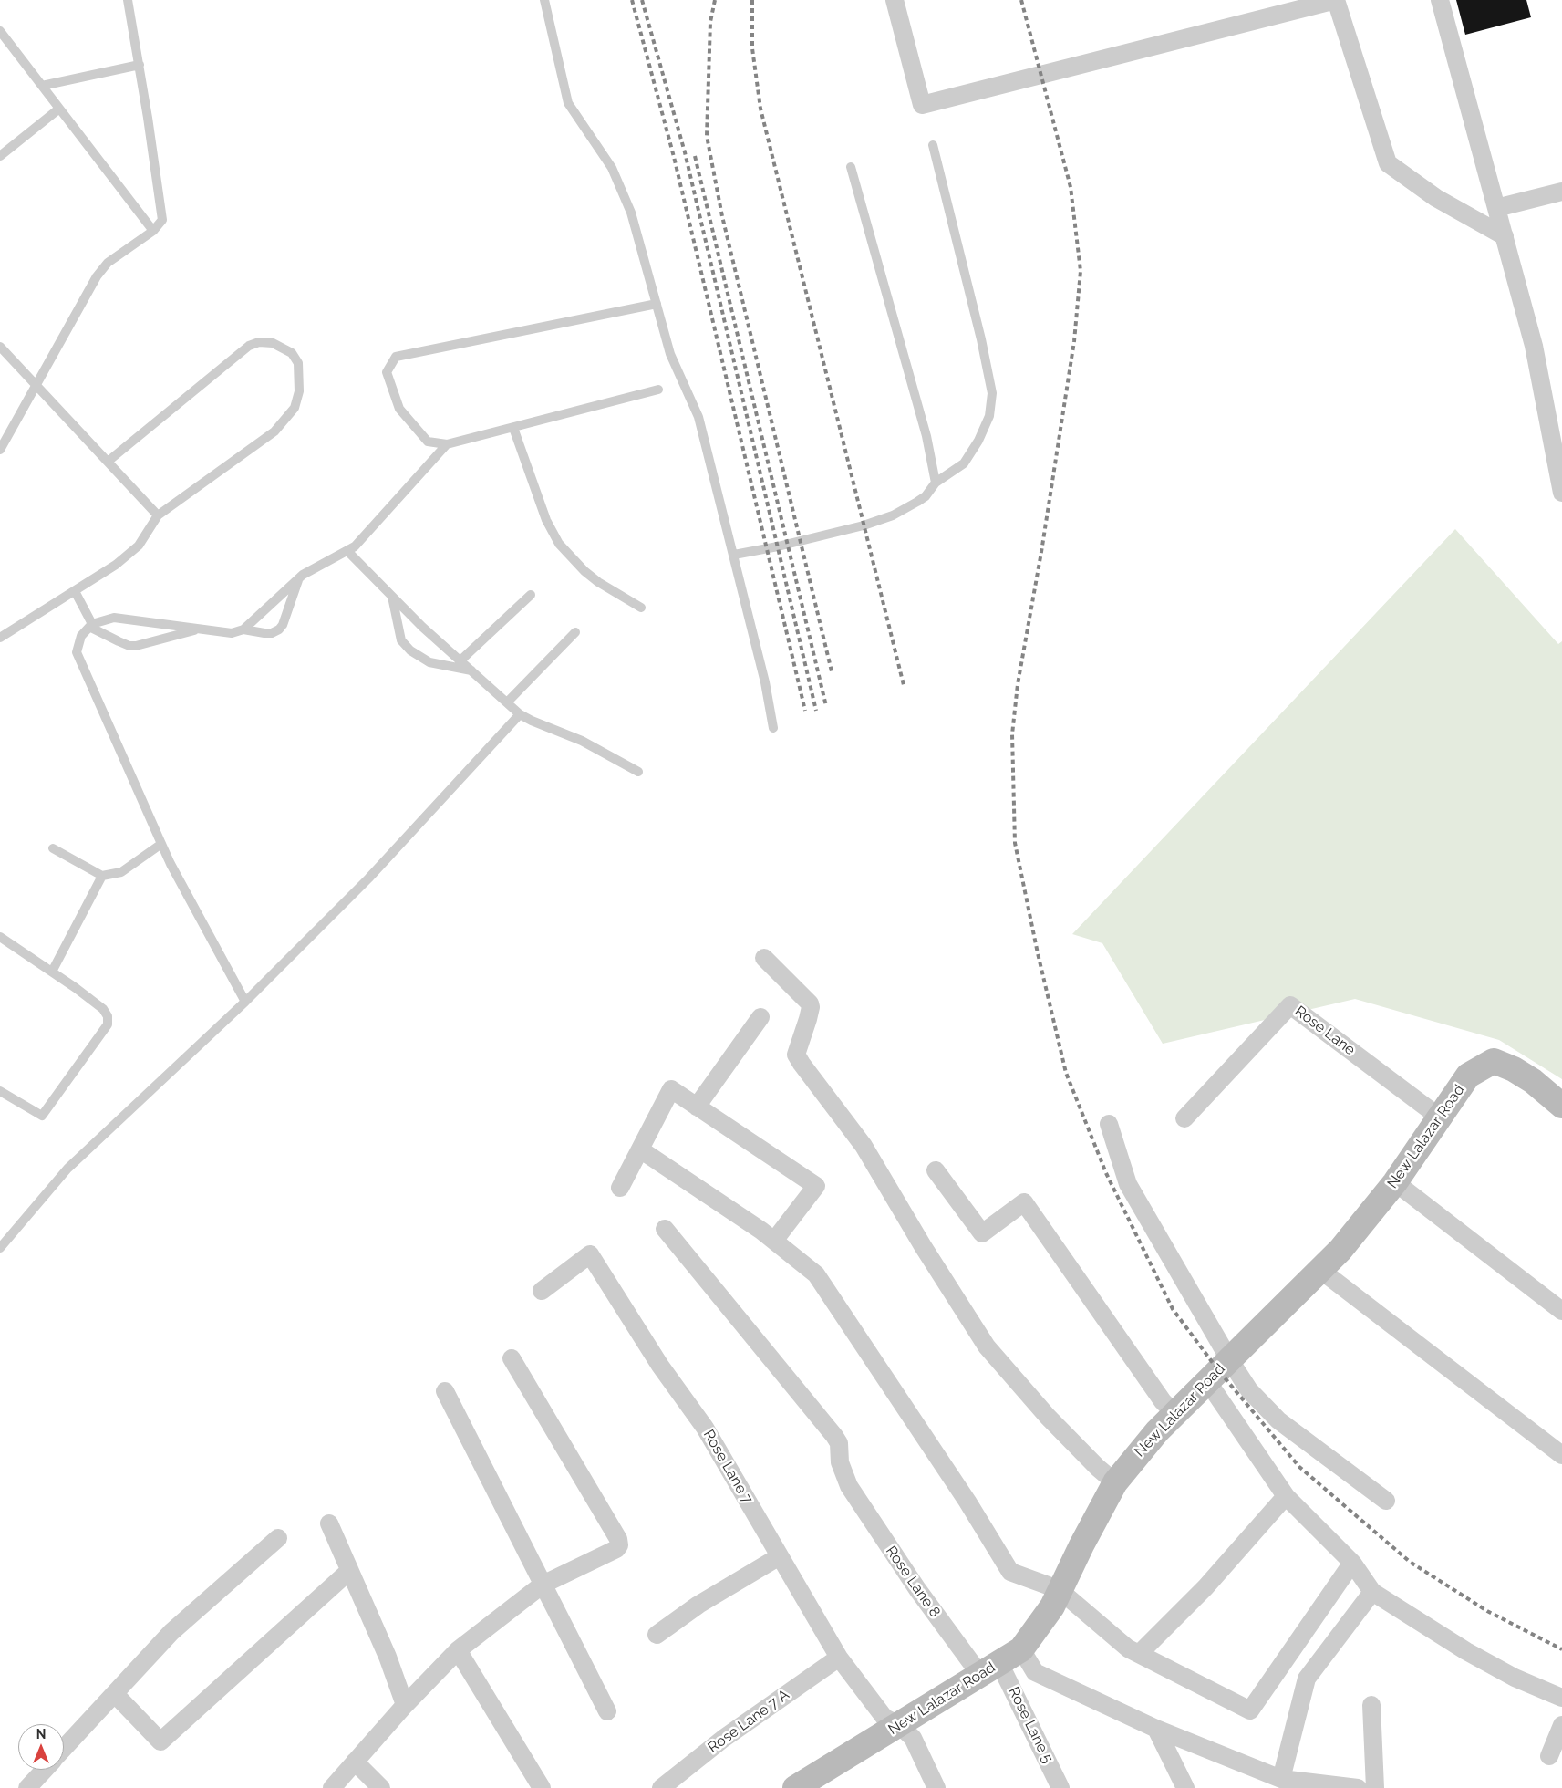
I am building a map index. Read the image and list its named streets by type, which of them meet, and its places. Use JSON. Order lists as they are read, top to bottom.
{
  "streets": {
    "street": [
      "Rose Lane",
      "New Lalazar Road",
      "Rose Lane 7",
      "Rose Lane 8",
      "Rose Lane 7 A",
      "Rose Lane 5"
    ]
  },
  "crossings": [
    ["Rose Lane", "New Lalazar Road"],
    ["New Lalazar Road", "Rose Lane 7"],
    ["New Lalazar Road", "Rose Lane 8"],
    ["New Lalazar Road", "Rose Lane 5"],
    ["Rose Lane 7", "Rose Lane 7 A"],
    ["Rose Lane 8", "Rose Lane 5"]
  ],
  "north": "top"
}
